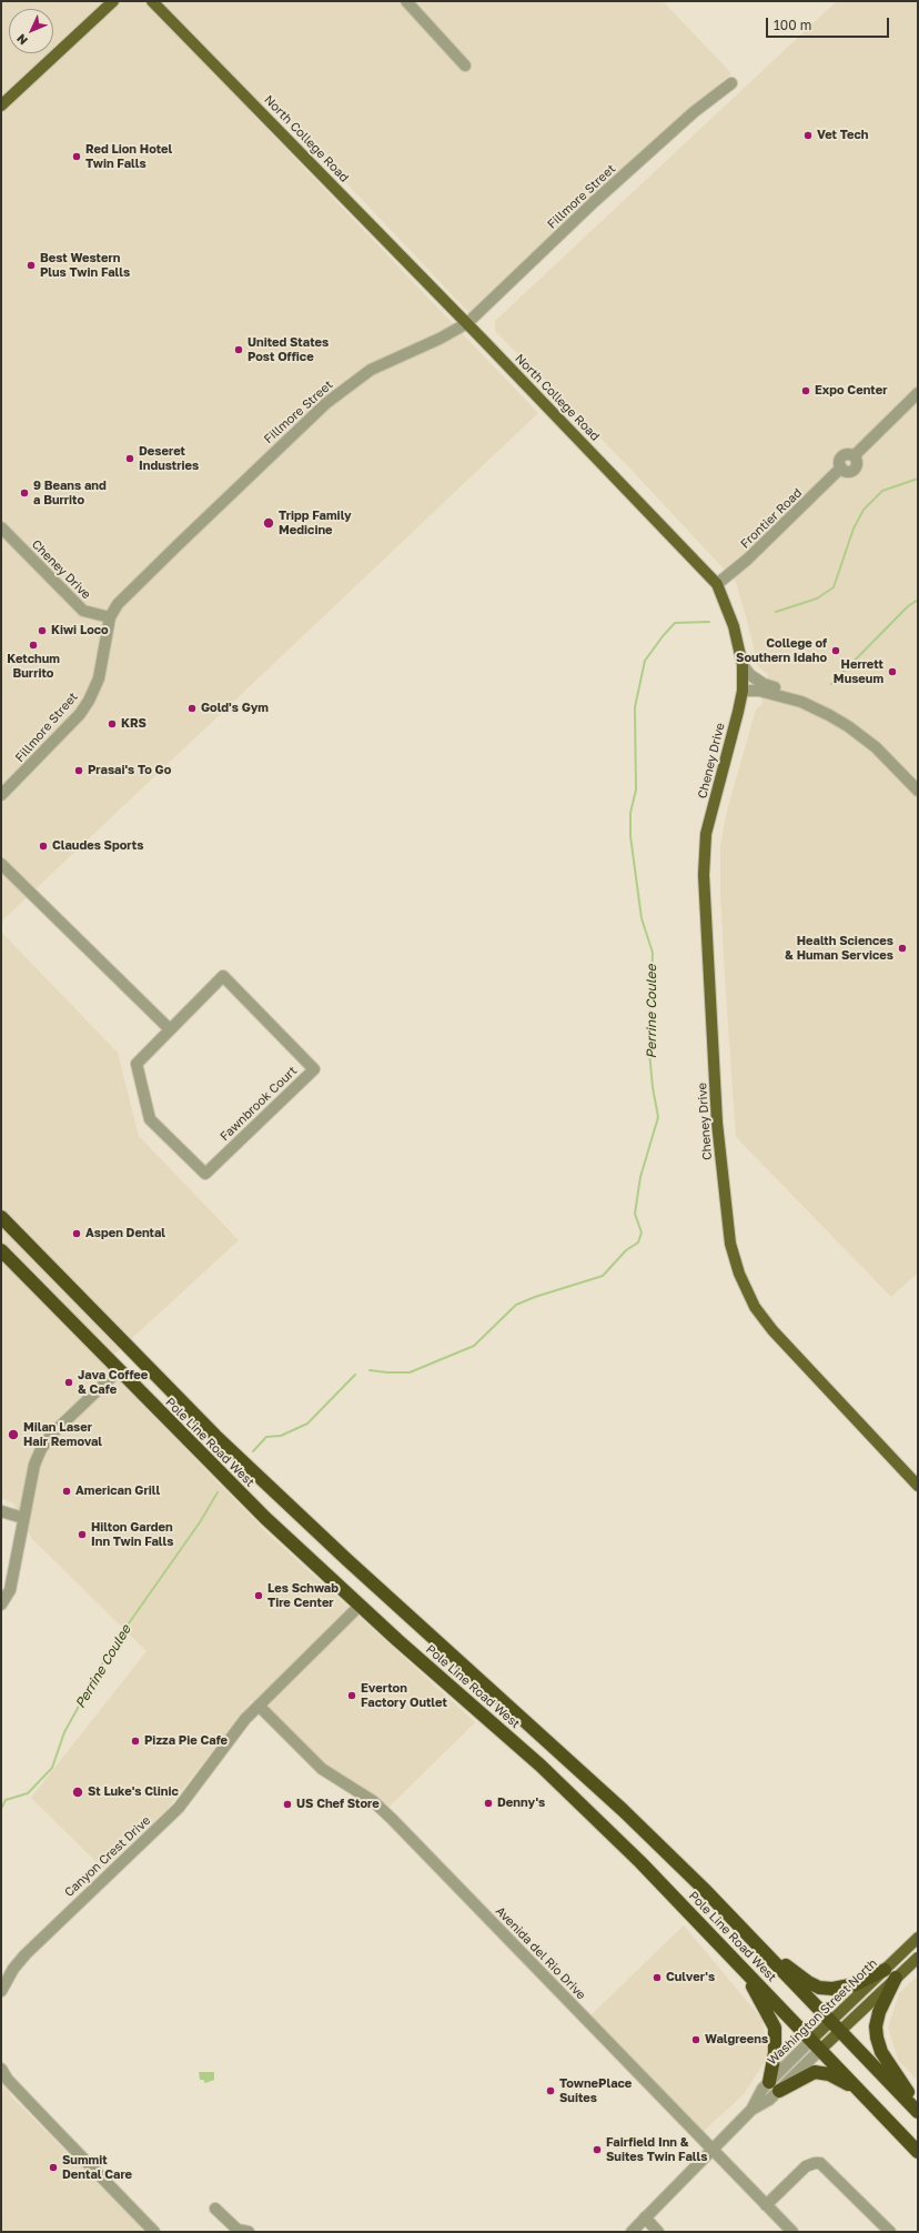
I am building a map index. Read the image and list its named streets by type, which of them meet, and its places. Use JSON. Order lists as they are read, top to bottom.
{
  "streets": {
    "highway": ["Pole Line Road West"],
    "main road": ["North College Road", "Cheney Drive", "Washington Street North"],
    "street": [
      "Fillmore Street",
      "Frontier Road",
      "Fawnbrook Court",
      "Canyon Crest Drive",
      "Avenida del Rio Drive"
    ]
  },
  "crossings": [
    ["North College Road", "Fillmore Street"],
    ["North College Road", "Frontier Road"],
    ["North College Road", "Cheney Drive"],
    ["Fillmore Street", "Cheney Drive"],
    ["Pole Line Road West", "Canyon Crest Drive"],
    ["Pole Line Road West", "Washington Street North"],
    ["Canyon Crest Drive", "Avenida del Rio Drive"],
    ["Avenida del Rio Drive", "Washington Street North"]
  ],
  "water": ["Perrine Coulee"],
  "places": [
    "Vet Tech",
    "Red Lion Hotel Twin Falls",
    "Best Western Plus Twin Falls",
    "United States Post Office",
    "Expo Center",
    "Deseret Industries",
    "9 Beans and a Burrito",
    "Tripp Family Medicine",
    "Kiwi Loco",
    "Ketchum Burrito",
    "College of Southern Idaho",
    "Herrett Museum",
    "Gold's Gym",
    "KRS",
    "Prasai's To Go",
    "Claudes Sports",
    "Health Sciences & Human Services",
    "Aspen Dental",
    "Java Coffee & Cafe",
    "Milan Laser Hair Removal",
    "American Grill",
    "Hilton Garden Inn Twin Falls",
    "Les Schwab Tire Center",
    "Everton Factory Outlet",
    "Pizza Pie Cafe",
    "St Luke's Clinic",
    "Denny's",
    "US Chef Store",
    "Culver's",
    "Walgreens",
    "TownePlace Suites",
    "Fairfield Inn & Suites Twin Falls",
    "Summit Dental Care"
  ],
  "scale_bar": "100 m",
  "north": "bottom left"
}
